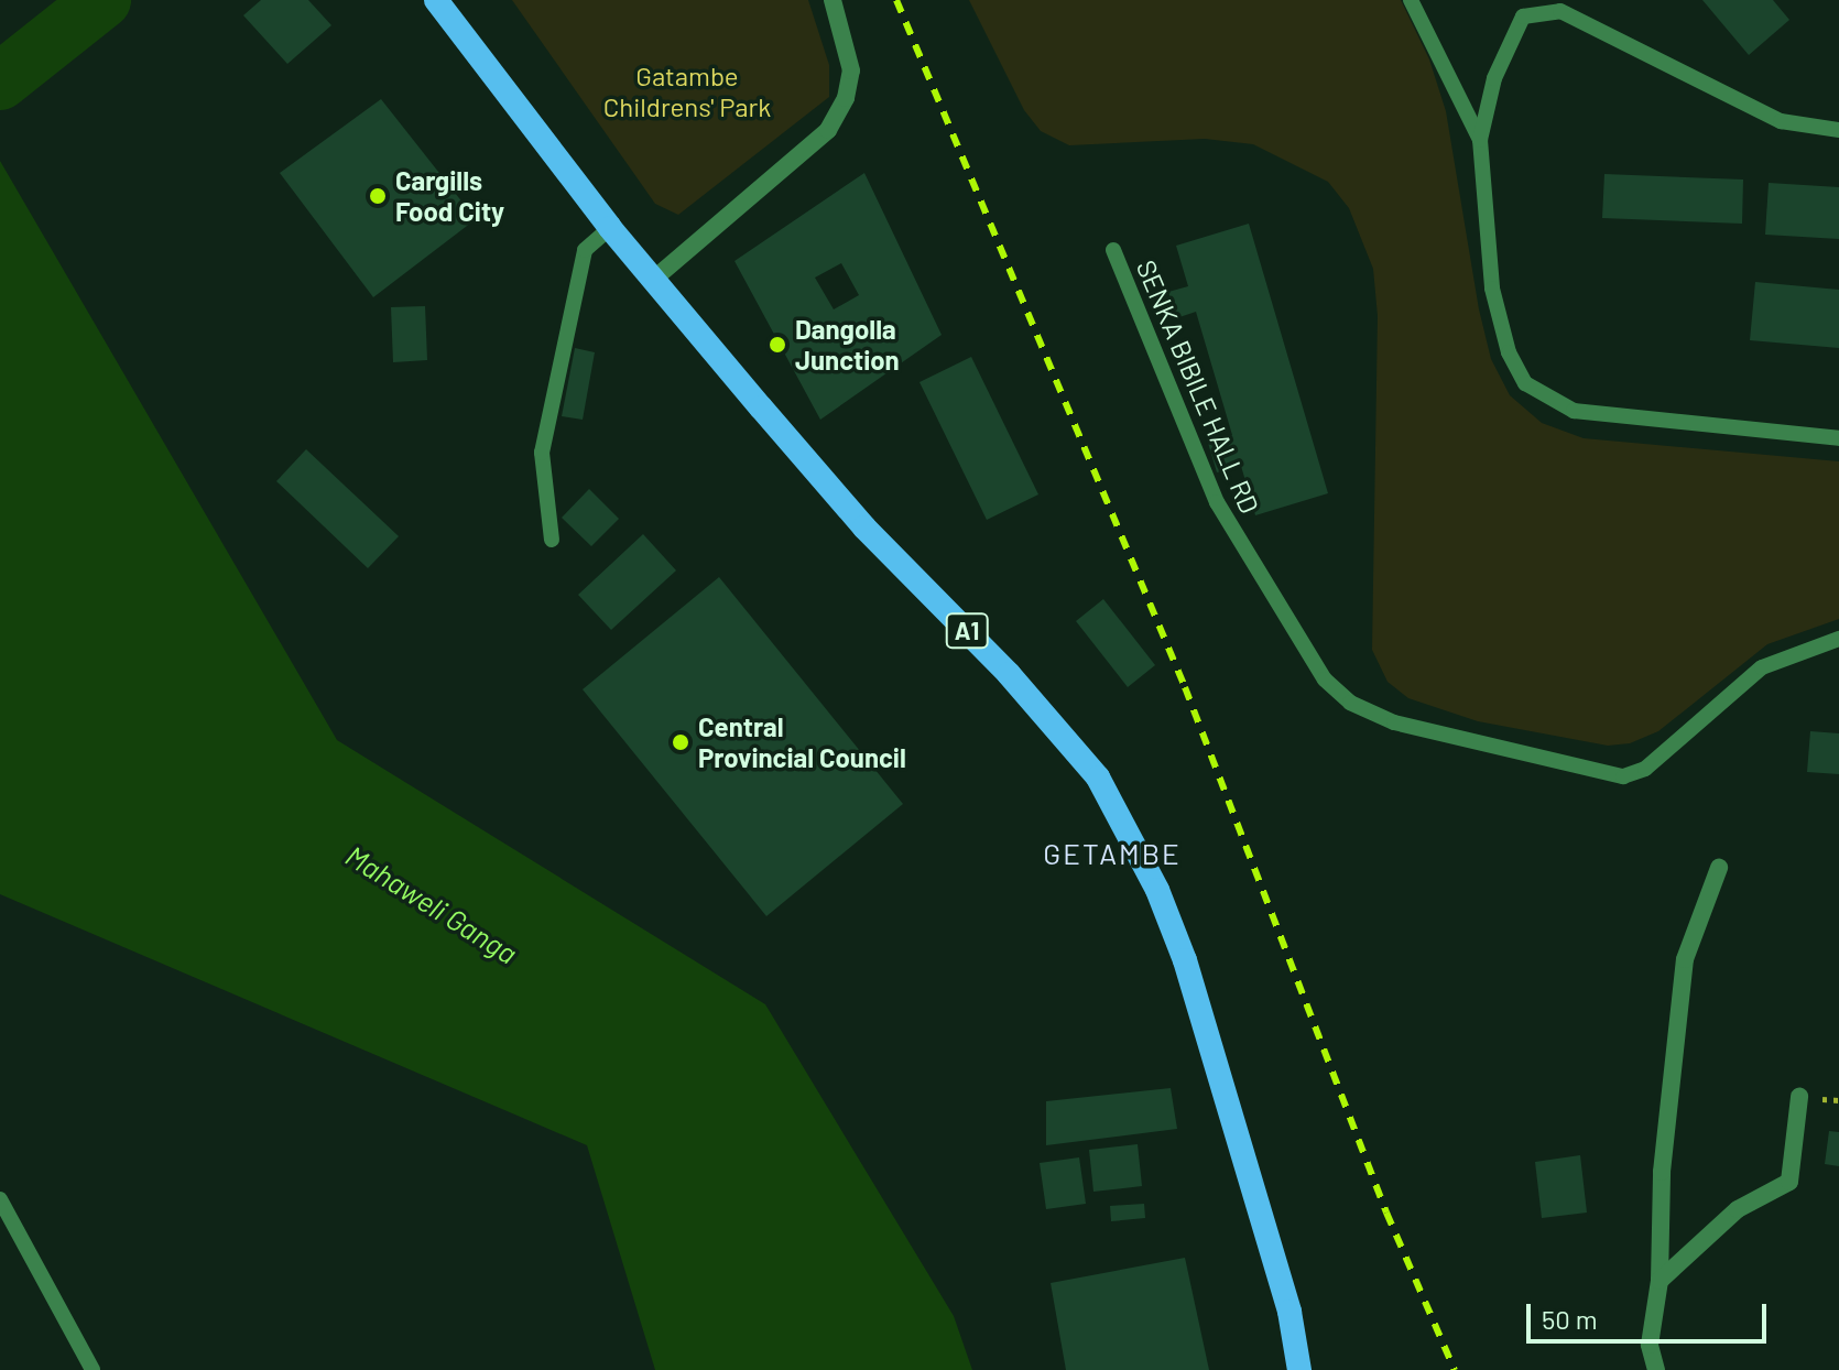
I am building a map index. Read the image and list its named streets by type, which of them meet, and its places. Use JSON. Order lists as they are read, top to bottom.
{
  "streets": {
    "highway": ["A1"],
    "lane": ["SENKA BIBILE HALL RD"]
  },
  "districts": ["GETAMBE"],
  "water": ["Mahaweli Ganga"],
  "parks": ["Gatambe Childrens' Park"],
  "places": ["Cargills Food City", "Dangolla Junction", "Central Provincial Council"],
  "scale_bar": "50 m"
}
